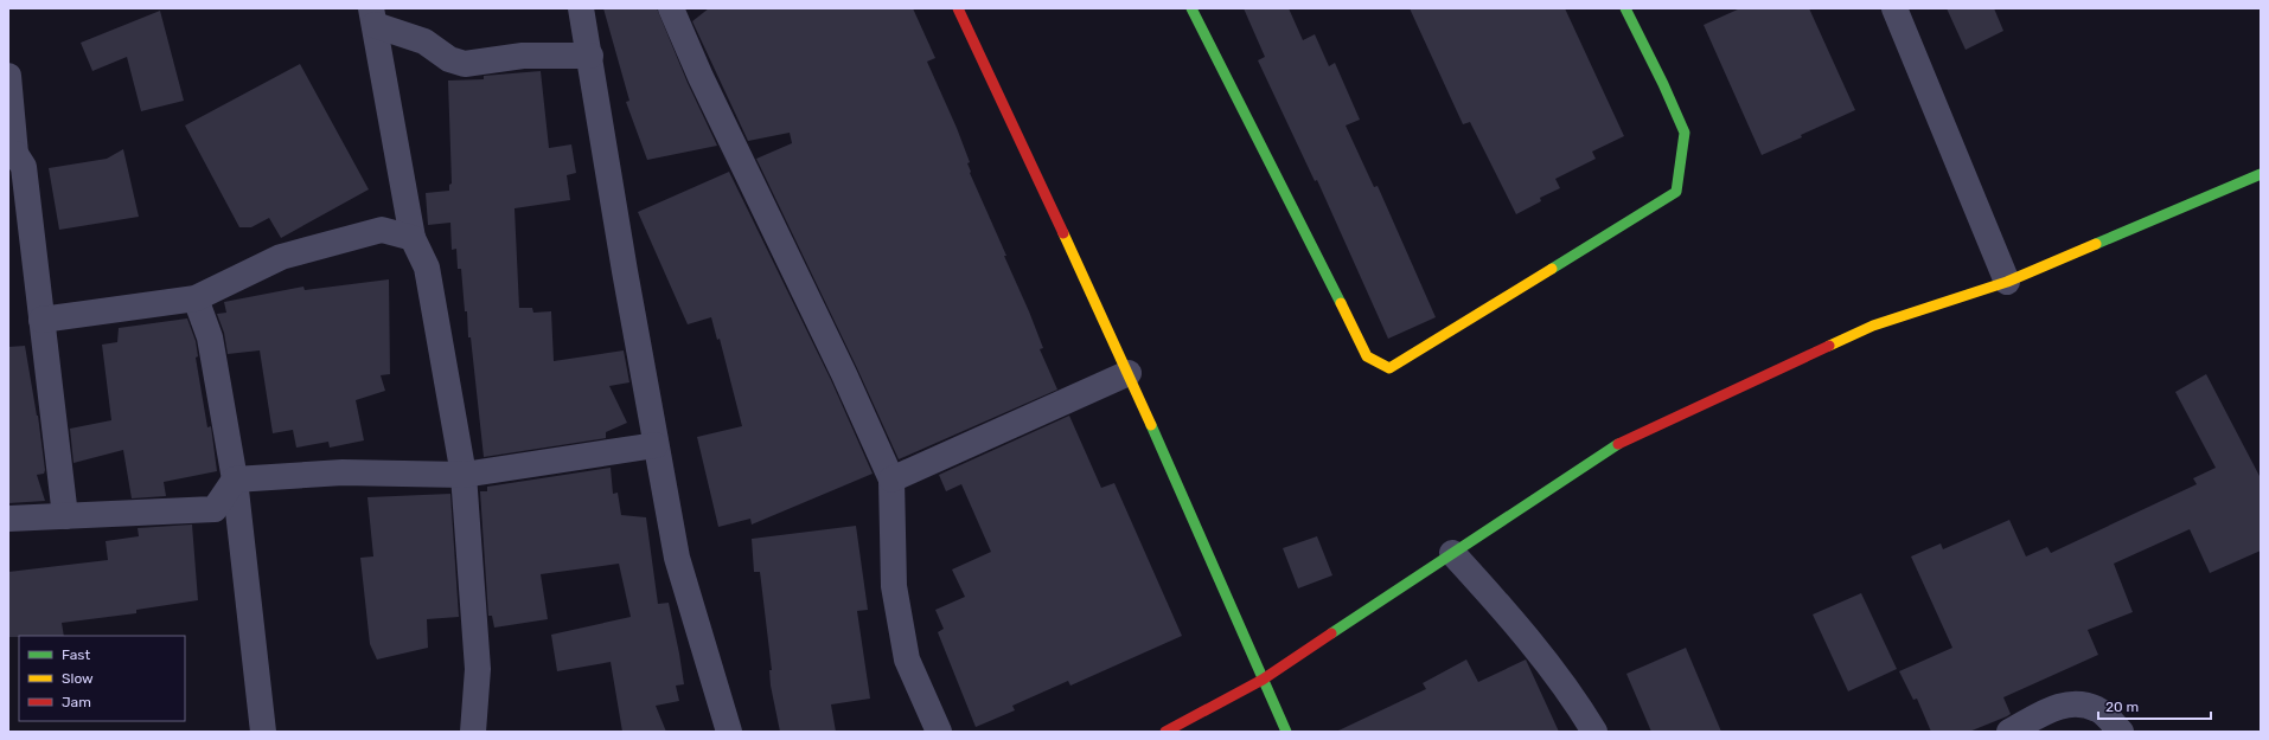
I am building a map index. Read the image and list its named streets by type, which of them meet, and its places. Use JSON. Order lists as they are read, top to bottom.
{
  "legend": ["Fast", "Slow", "Jam"],
  "scale_bar": "20 m"
}
